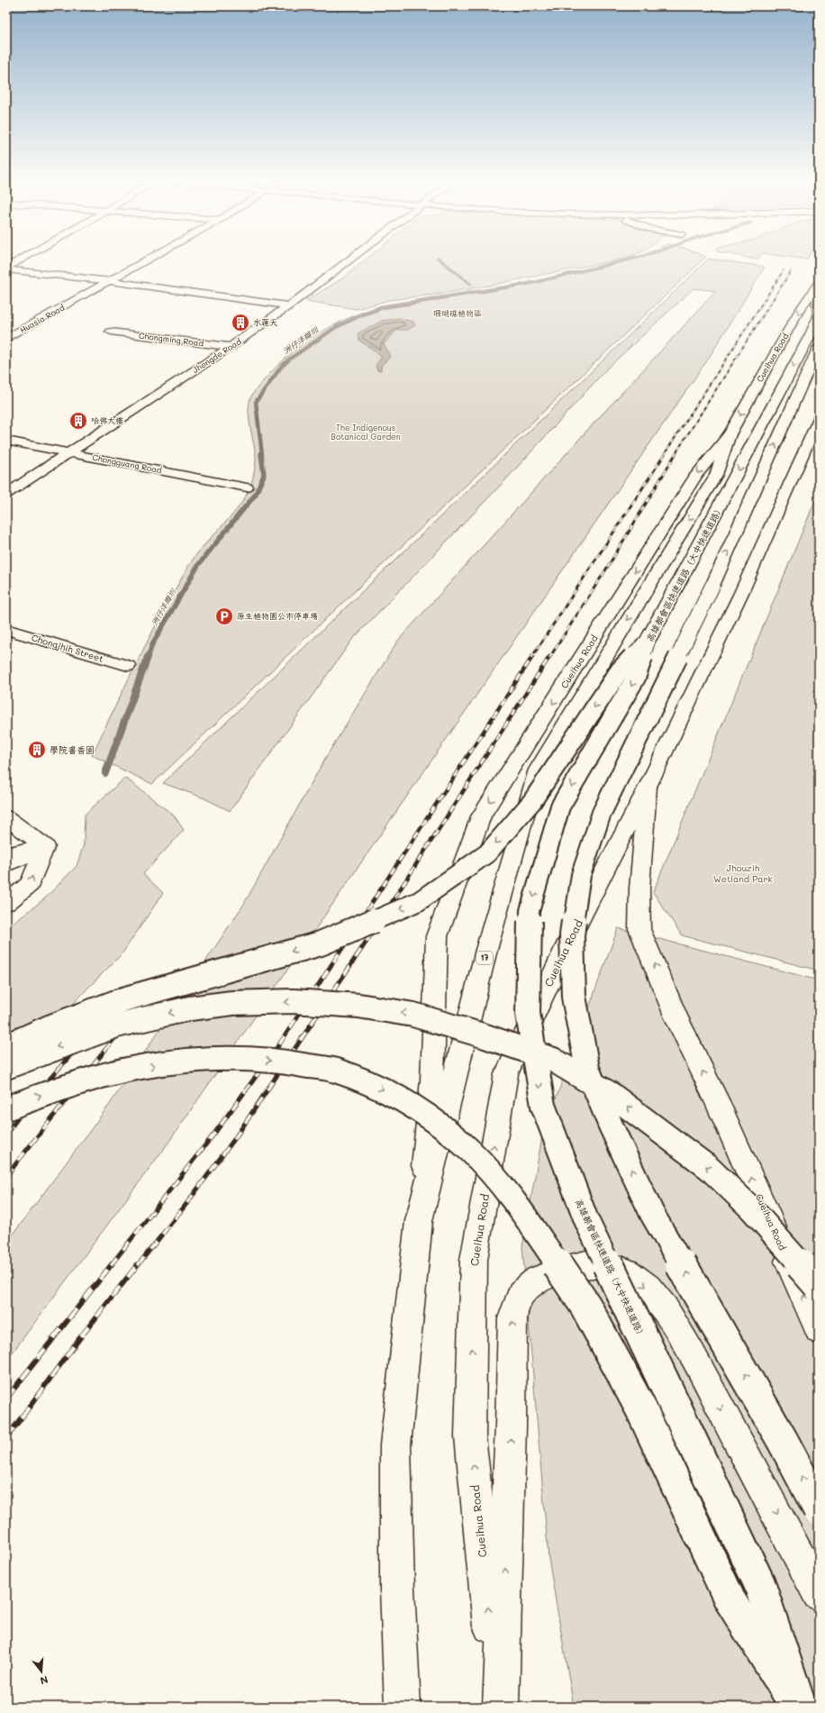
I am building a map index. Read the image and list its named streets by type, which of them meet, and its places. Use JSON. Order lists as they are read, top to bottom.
{
  "streets": {
    "main road": [
      "Huasia Road",
      "Chongming Road",
      "Jhengde Road",
      "Cueihua Road",
      "Chongguang Road",
      "高雄都會區快速道路（大中快速道路）",
      "Chongjhih Street",
      "17"
    ]
  },
  "crossings": [
    ["Chongming Road", "Jhengde Road"],
    ["Jhengde Road", "Chongguang Road"],
    ["Cueihua Road", "高雄都會區快速道路（大中快速道路）"]
  ],
  "water": ["洲仔洋瓣圳"],
  "parks": ["珊瑚礁植物區", "The Indigenous Botanical Garden", "Jhouzih Wetland Park"],
  "places": {
    "building": ["水蓮天", "哈佛大樓", "學院書香園"],
    "parking": ["原生植物園公巿停車場"]
  },
  "north": "bottom"
}
